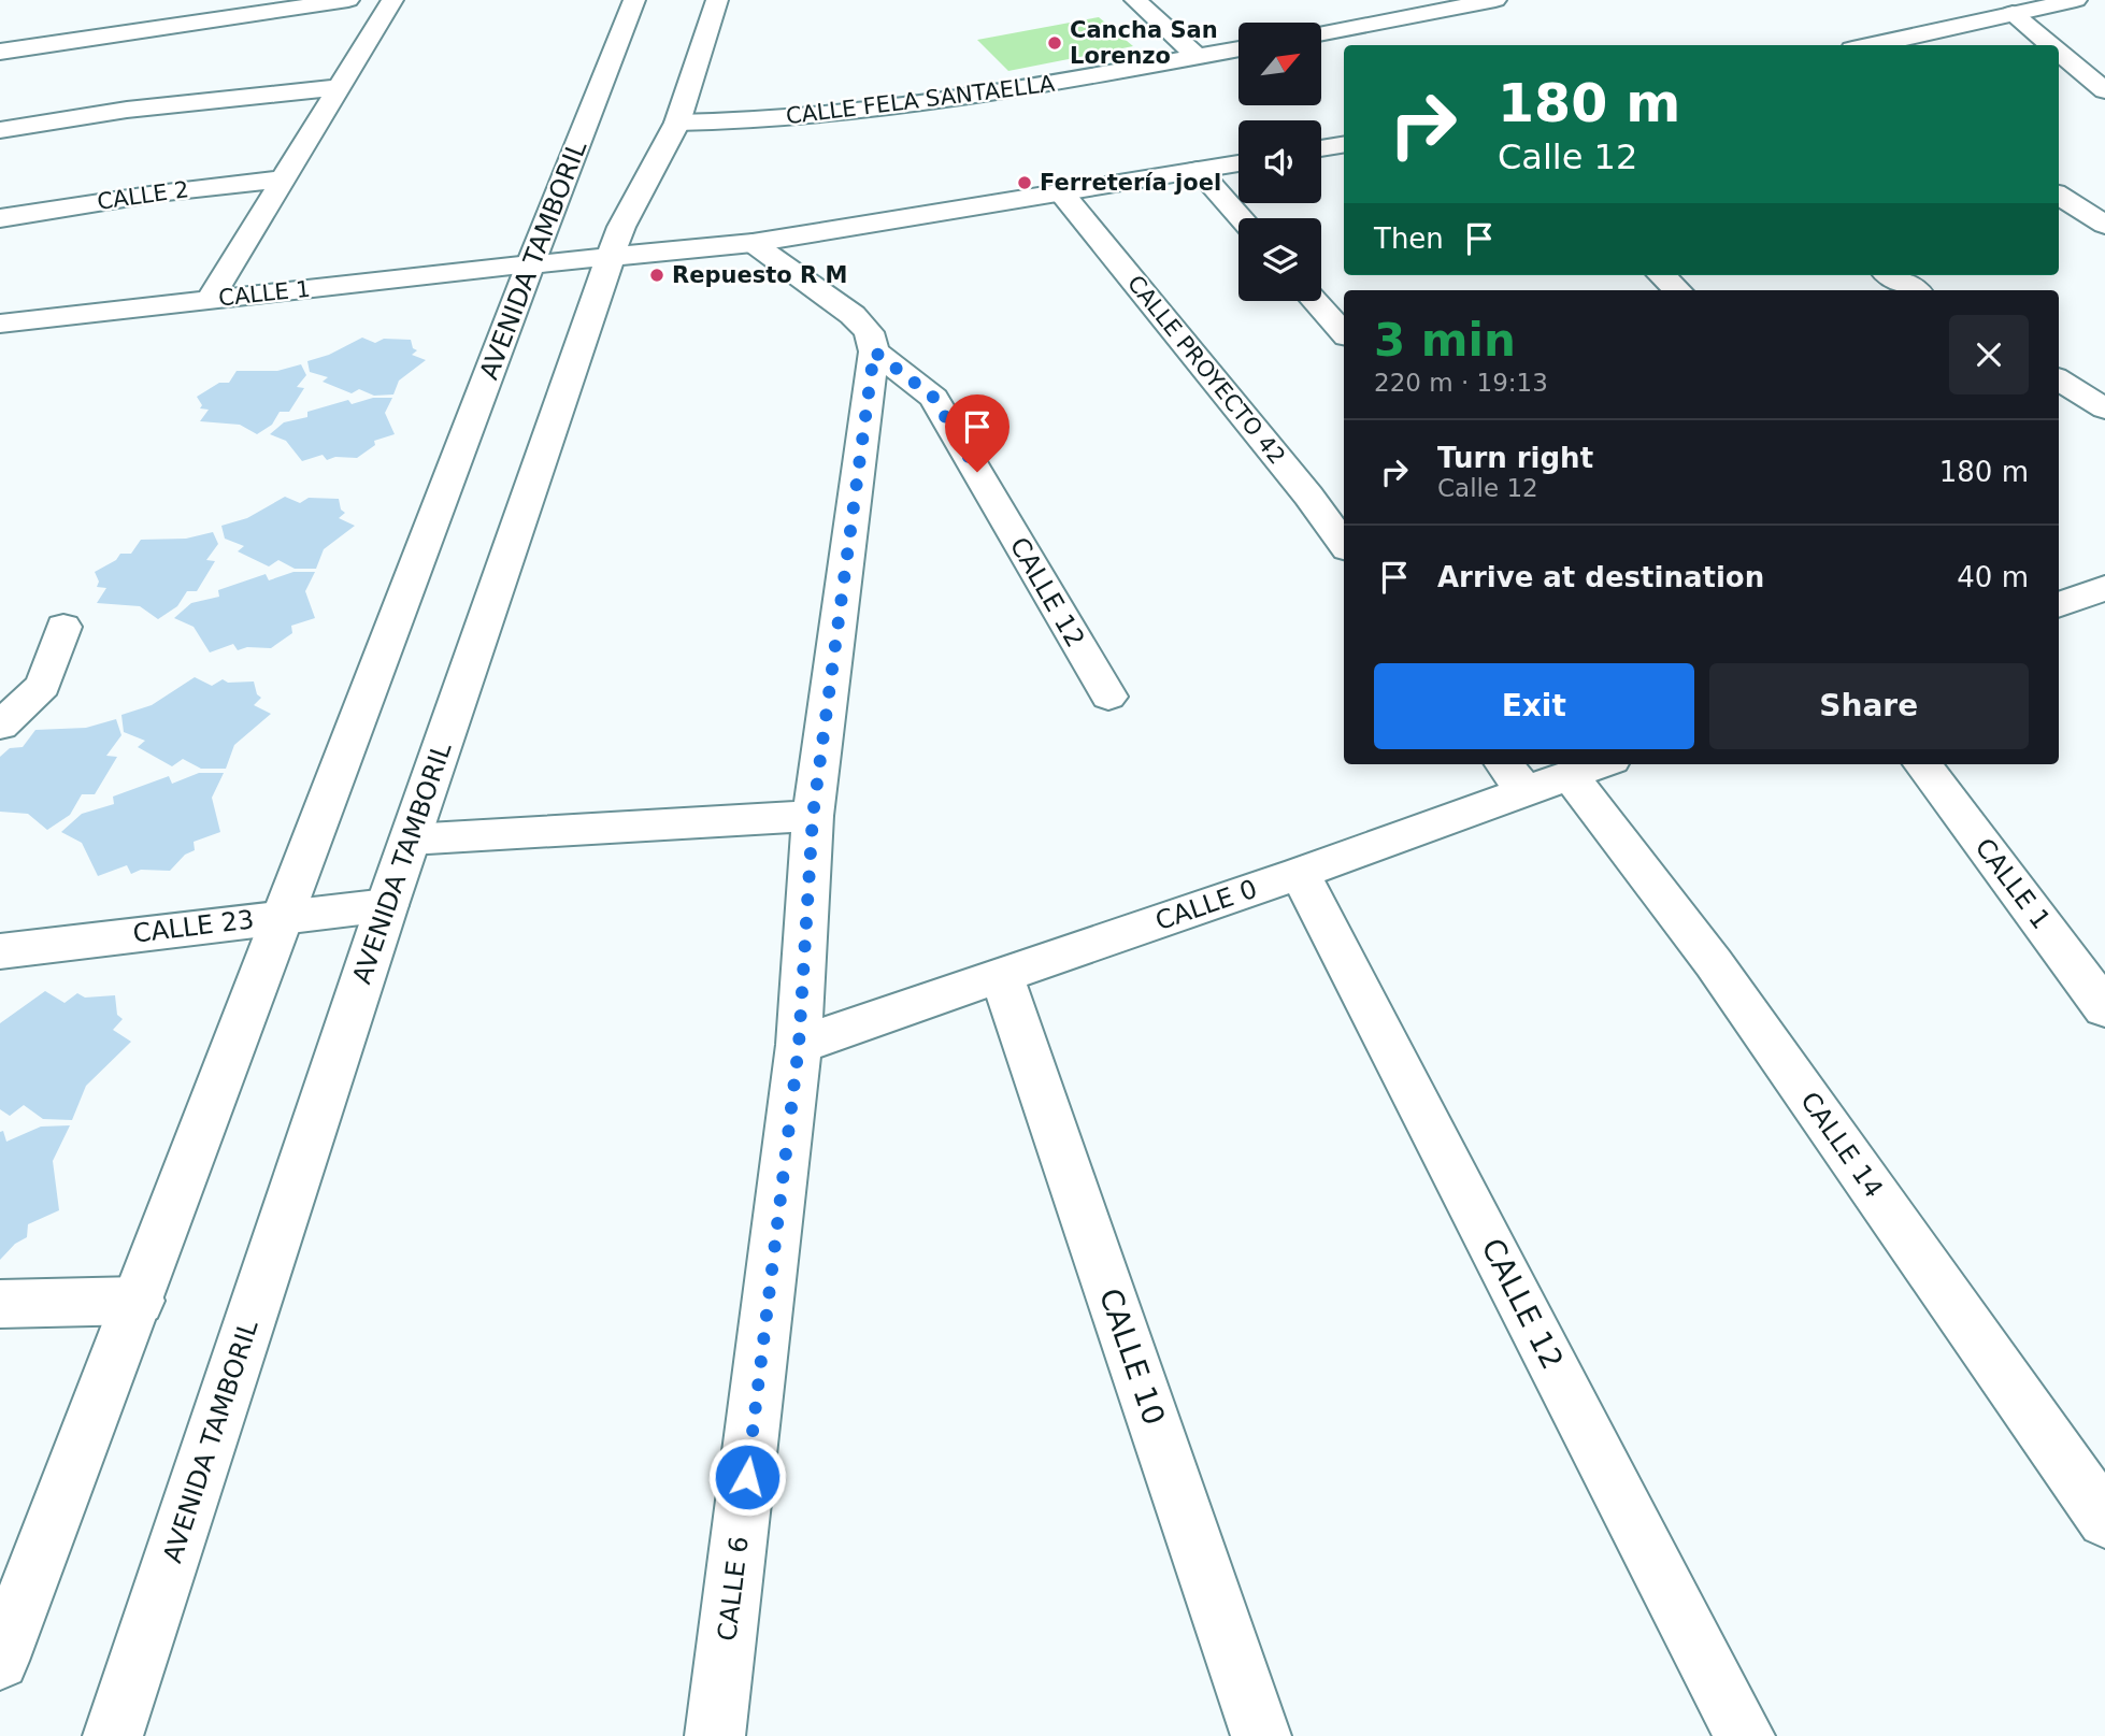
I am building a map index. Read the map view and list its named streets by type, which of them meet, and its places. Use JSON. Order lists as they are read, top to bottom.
{
  "streets": {
    "street": [
      "CALLE FELA SANTAELLA",
      "CALLE 2",
      "AVENIDA TAMBORIL",
      "CALLE 1",
      "CALLE PROYECTO 42",
      "CALLE 12",
      "CALLE 0",
      "CALLE 23",
      "CALLE 14",
      "CALLE 10",
      "CALLE 6"
    ]
  },
  "crossings": [
    ["CALLE FELA SANTAELLA", "AVENIDA TAMBORIL"],
    ["AVENIDA TAMBORIL", "CALLE 1"],
    ["AVENIDA TAMBORIL", "CALLE 23"],
    ["CALLE 1", "CALLE PROYECTO 42"],
    ["CALLE 12", "CALLE 0"],
    ["CALLE 12", "CALLE 6"],
    ["CALLE 0", "CALLE 14"],
    ["CALLE 0", "CALLE 10"],
    ["CALLE 0", "CALLE 6"]
  ],
  "places": ["Cancha San Lorenzo", "Ferretería joel", "Repuesto R M"],
  "north": "top right",
  "page": {
    "turn": ["180 m", "Calle 12"],
    "then": "Then",
    "heading": ["3 min", "220 m · 19:13"],
    "list": [
      {
        "name": "Turn right",
        "note": "Calle 12",
        "value": "180 m"
      },
      {
        "name": "Arrive at destination",
        "value": "40 m"
      }
    ],
    "buttons": ["Exit", "Share"]
  }
}
